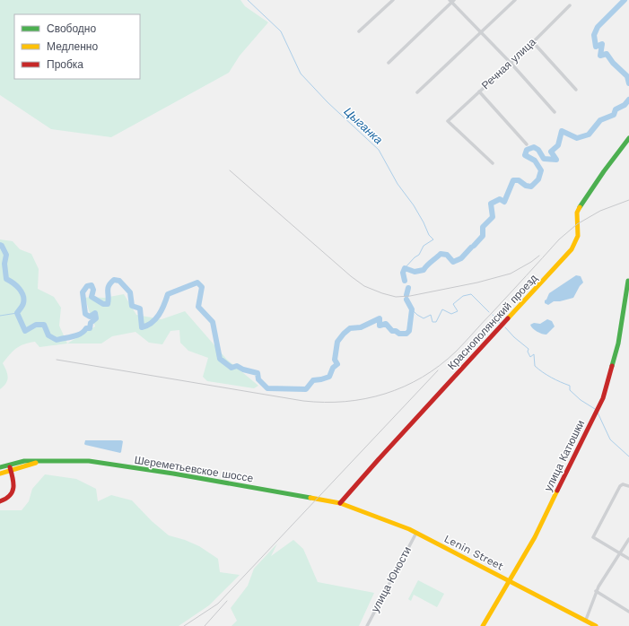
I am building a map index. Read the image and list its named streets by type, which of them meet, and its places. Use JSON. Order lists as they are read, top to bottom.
{
  "streets": {
    "main road": [
      "Краснополянский проезд",
      "улица Катюшки",
      "Шереметьевское шоссе",
      "Lenin Street"
    ],
    "street": ["Речная улица", "улица Юности"]
  },
  "crossings": [
    ["Краснополянский проезд", "Шереметьевское шоссе"],
    ["Краснополянский проезд", "Lenin Street"],
    ["улица Катюшки", "Lenin Street"],
    ["Шереметьевское шоссе", "Lenin Street"],
    ["Lenin Street", "улица Юности"]
  ],
  "water": ["Цыганка"],
  "legend": ["Свободно", "Медленно", "Пробка"]
}
